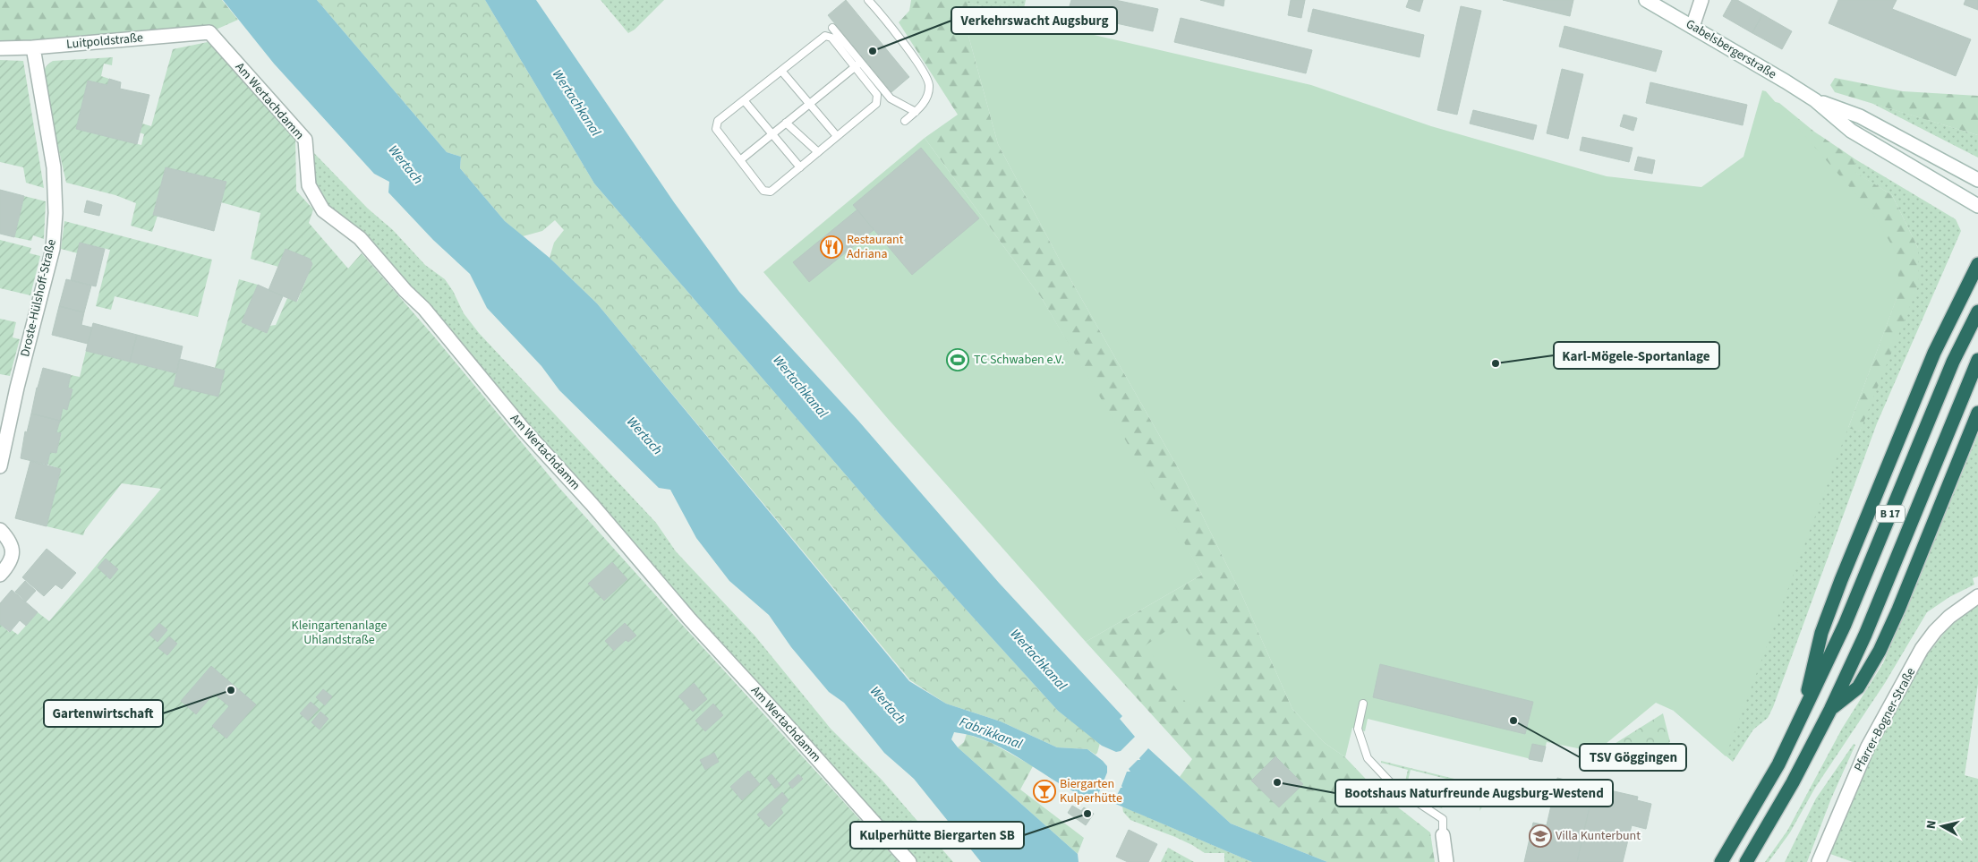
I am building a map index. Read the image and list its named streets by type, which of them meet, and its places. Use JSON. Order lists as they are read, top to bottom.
{
  "streets": {
    "highway": ["B 17"],
    "street": [
      "Luitpoldstraße",
      "Gabelsbergerstraße",
      "Am Wertachdamm",
      "Droste-Hülshoff-Straße",
      "Pfarrer-Bogner-Straße"
    ]
  },
  "crossings": [
    ["Luitpoldstraße", "Am Wertachdamm"],
    ["Luitpoldstraße", "Droste-Hülshoff-Straße"]
  ],
  "water": ["Wertachkanal", "Wertach", "Fabrikkanal"],
  "parks": ["Kleingartenanlage Uhlandstraße"],
  "places": {
    "other": [
      "Verkehrswacht Augsburg",
      "Karl-Mögele-Sportanlage",
      "Gartenwirtschaft",
      "TSV Göggingen",
      "Bootshaus Naturfreunde Augsburg-Westend",
      "Kulperhütte Biergarten SB"
    ],
    "restaurant": ["Restaurant Adriana"],
    "sports": ["TC Schwaben e.V."],
    "bar": ["Biergarten Kulperhütte"],
    "school or university": ["Villa Kunterbunt"]
  },
  "north": "left"
}
